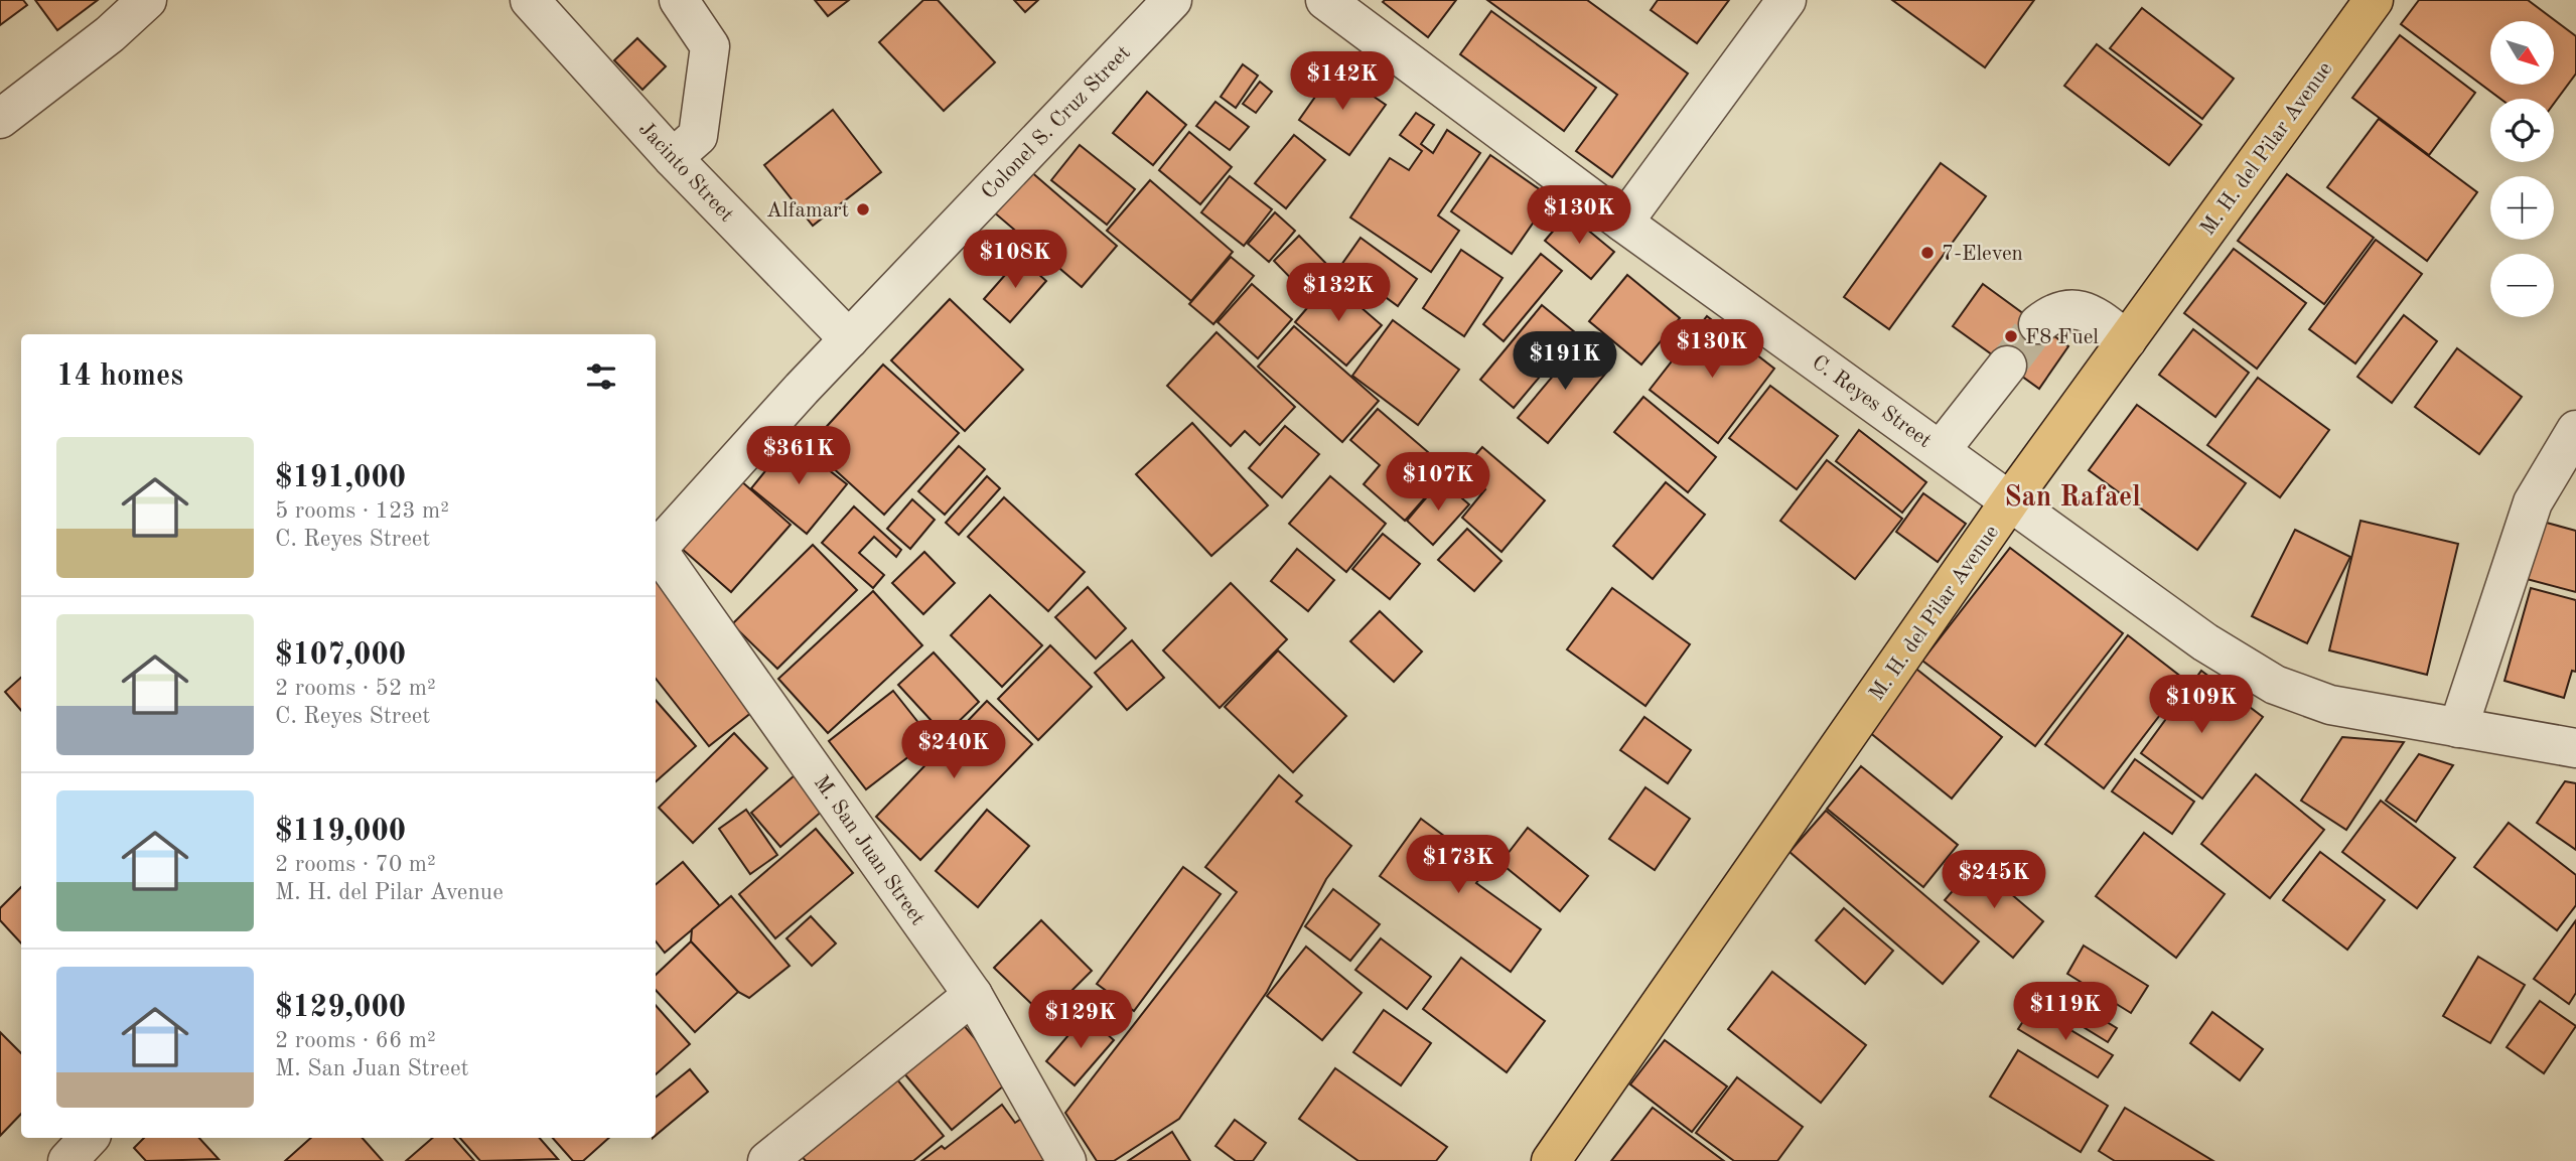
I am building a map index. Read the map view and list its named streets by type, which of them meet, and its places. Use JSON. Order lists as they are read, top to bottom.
{
  "streets": {
    "main road": ["M. H. del Pilar Avenue"],
    "street": [
      "Colonel S. Cruz Street",
      "Jacinto Street",
      "C. Reyes Street",
      "M. San Juan Street"
    ]
  },
  "crossings": [
    ["Colonel S. Cruz Street", "Jacinto Street"],
    ["M. H. del Pilar Avenue", "C. Reyes Street"]
  ],
  "districts": ["San Rafael"],
  "places": ["Alfamart", "7-Eleven", "F8 Fuel"],
  "north": "bottom right",
  "page": {
    "map_buttons": ["+", "−"],
    "price": [
      "$142K",
      "$130K",
      "$108K",
      "$132K",
      "$130K",
      "$191K",
      "$361K",
      "$107K",
      "$109K",
      "$240K",
      "$173K",
      "$245K",
      "$119K",
      "$129K"
    ],
    "heading": "14 homes",
    "list": [
      {
        "name": "$191,000",
        "note": "5 rooms · 123 m² · C. Reyes Street"
      },
      {
        "name": "$107,000",
        "note": "2 rooms · 52 m² · C. Reyes Street"
      },
      {
        "name": "$119,000",
        "note": "2 rooms · 70 m² · M. H. del Pilar Avenue"
      },
      {
        "name": "$129,000",
        "note": "2 rooms · 66 m² · M. San Juan Street"
      }
    ]
  }
}
